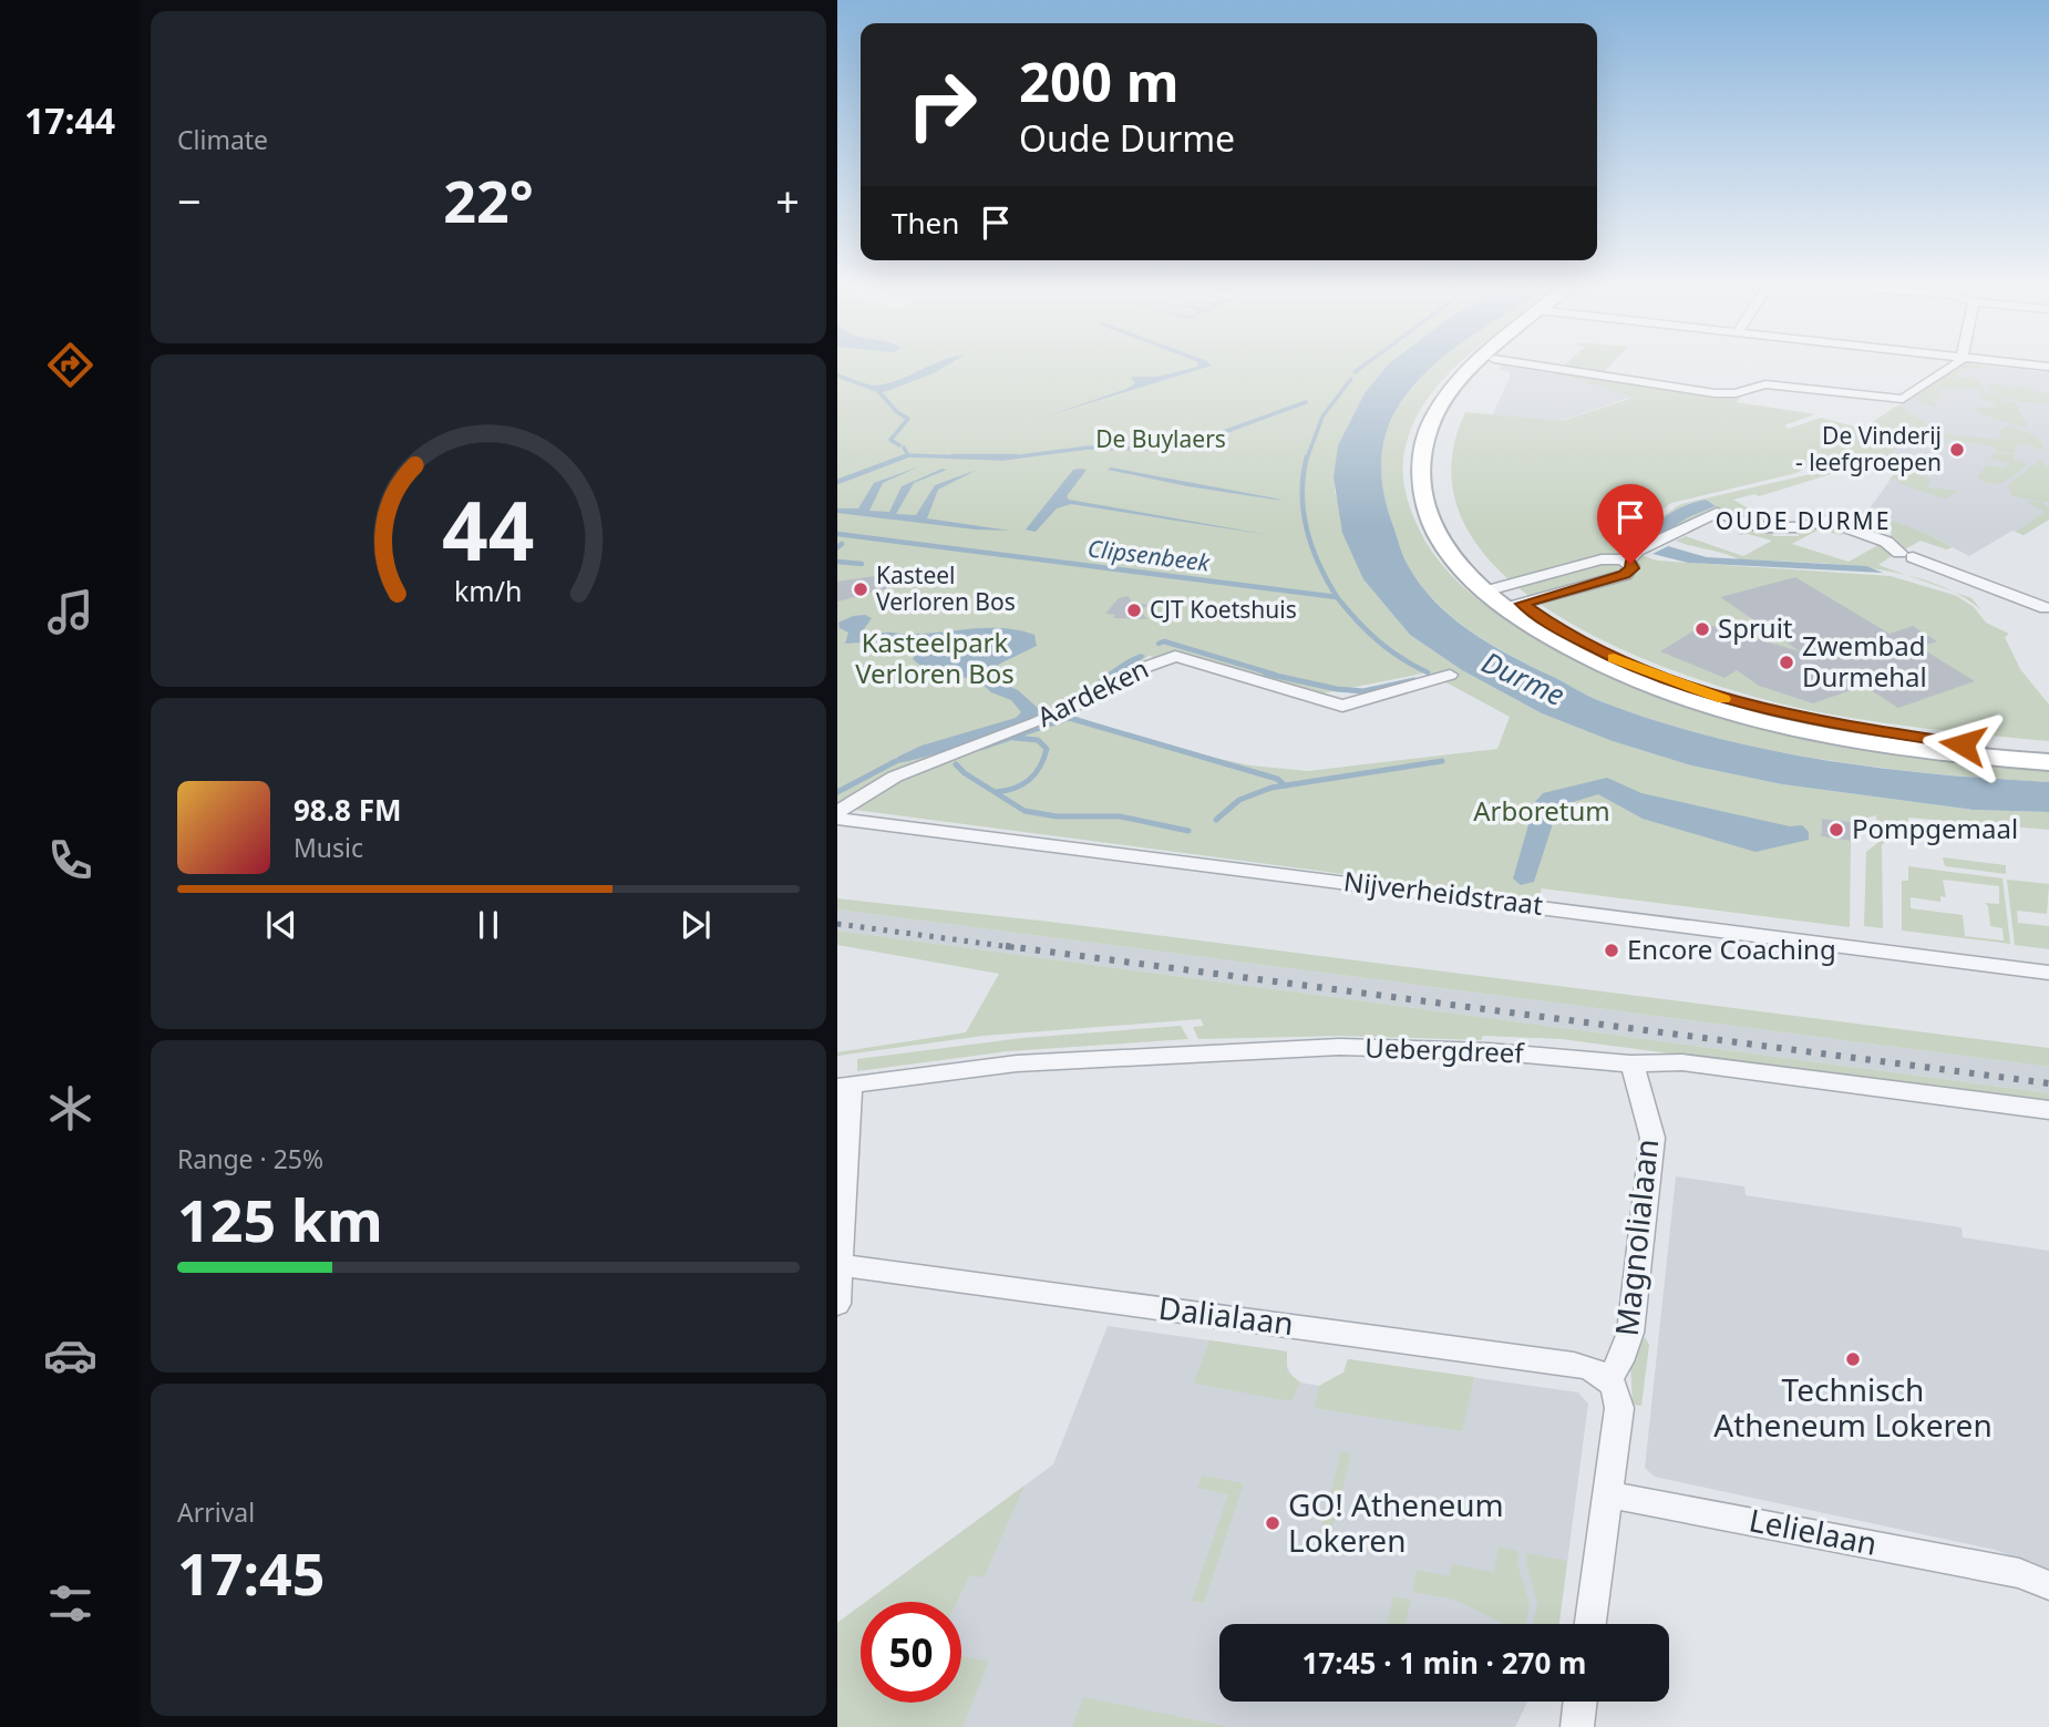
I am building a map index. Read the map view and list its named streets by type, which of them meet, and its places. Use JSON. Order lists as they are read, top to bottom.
{
  "streets": {
    "street": [
      "Aardeken",
      "Nijverheidstraat",
      "Uebergdreef",
      "Magnolialaan",
      "Dalialaan",
      "Lelielaan"
    ]
  },
  "crossings": [
    ["Uebergdreef", "Magnolialaan"],
    ["Magnolialaan", "Dalialaan"]
  ],
  "districts": ["OUDE DURME"],
  "water": ["Clipsenbeek", "Durme"],
  "parks": ["De Buylaers", "Kasteelpark Verloren Bos", "Arboretum"],
  "places": [
    "De Vinderij - leefgroepen",
    "Kasteel Verloren Bos",
    "CJT Koetshuis",
    "Spruit",
    "Zwembad Durmehal",
    "Pompgemaal",
    "Encore Coaching",
    "Technisch Atheneum Lokeren",
    "GO! Atheneum Lokeren"
  ],
  "page": {
    "tabs": "17:44",
    "tile": [
      "Climate",
      ["Range · 25%", "125 km"],
      ["Arrival", "17:45"]
    ],
    "turn": ["200 m", "Oude Durme"],
    "heat": ["−", "22°", "+"],
    "then": "Then",
    "song": ["98.8 FM", "Music"],
    "limit": "50",
    "trip": "17:45 · 1 min · 270 m",
    "gauge": ["44", "km/h"]
  }
}
